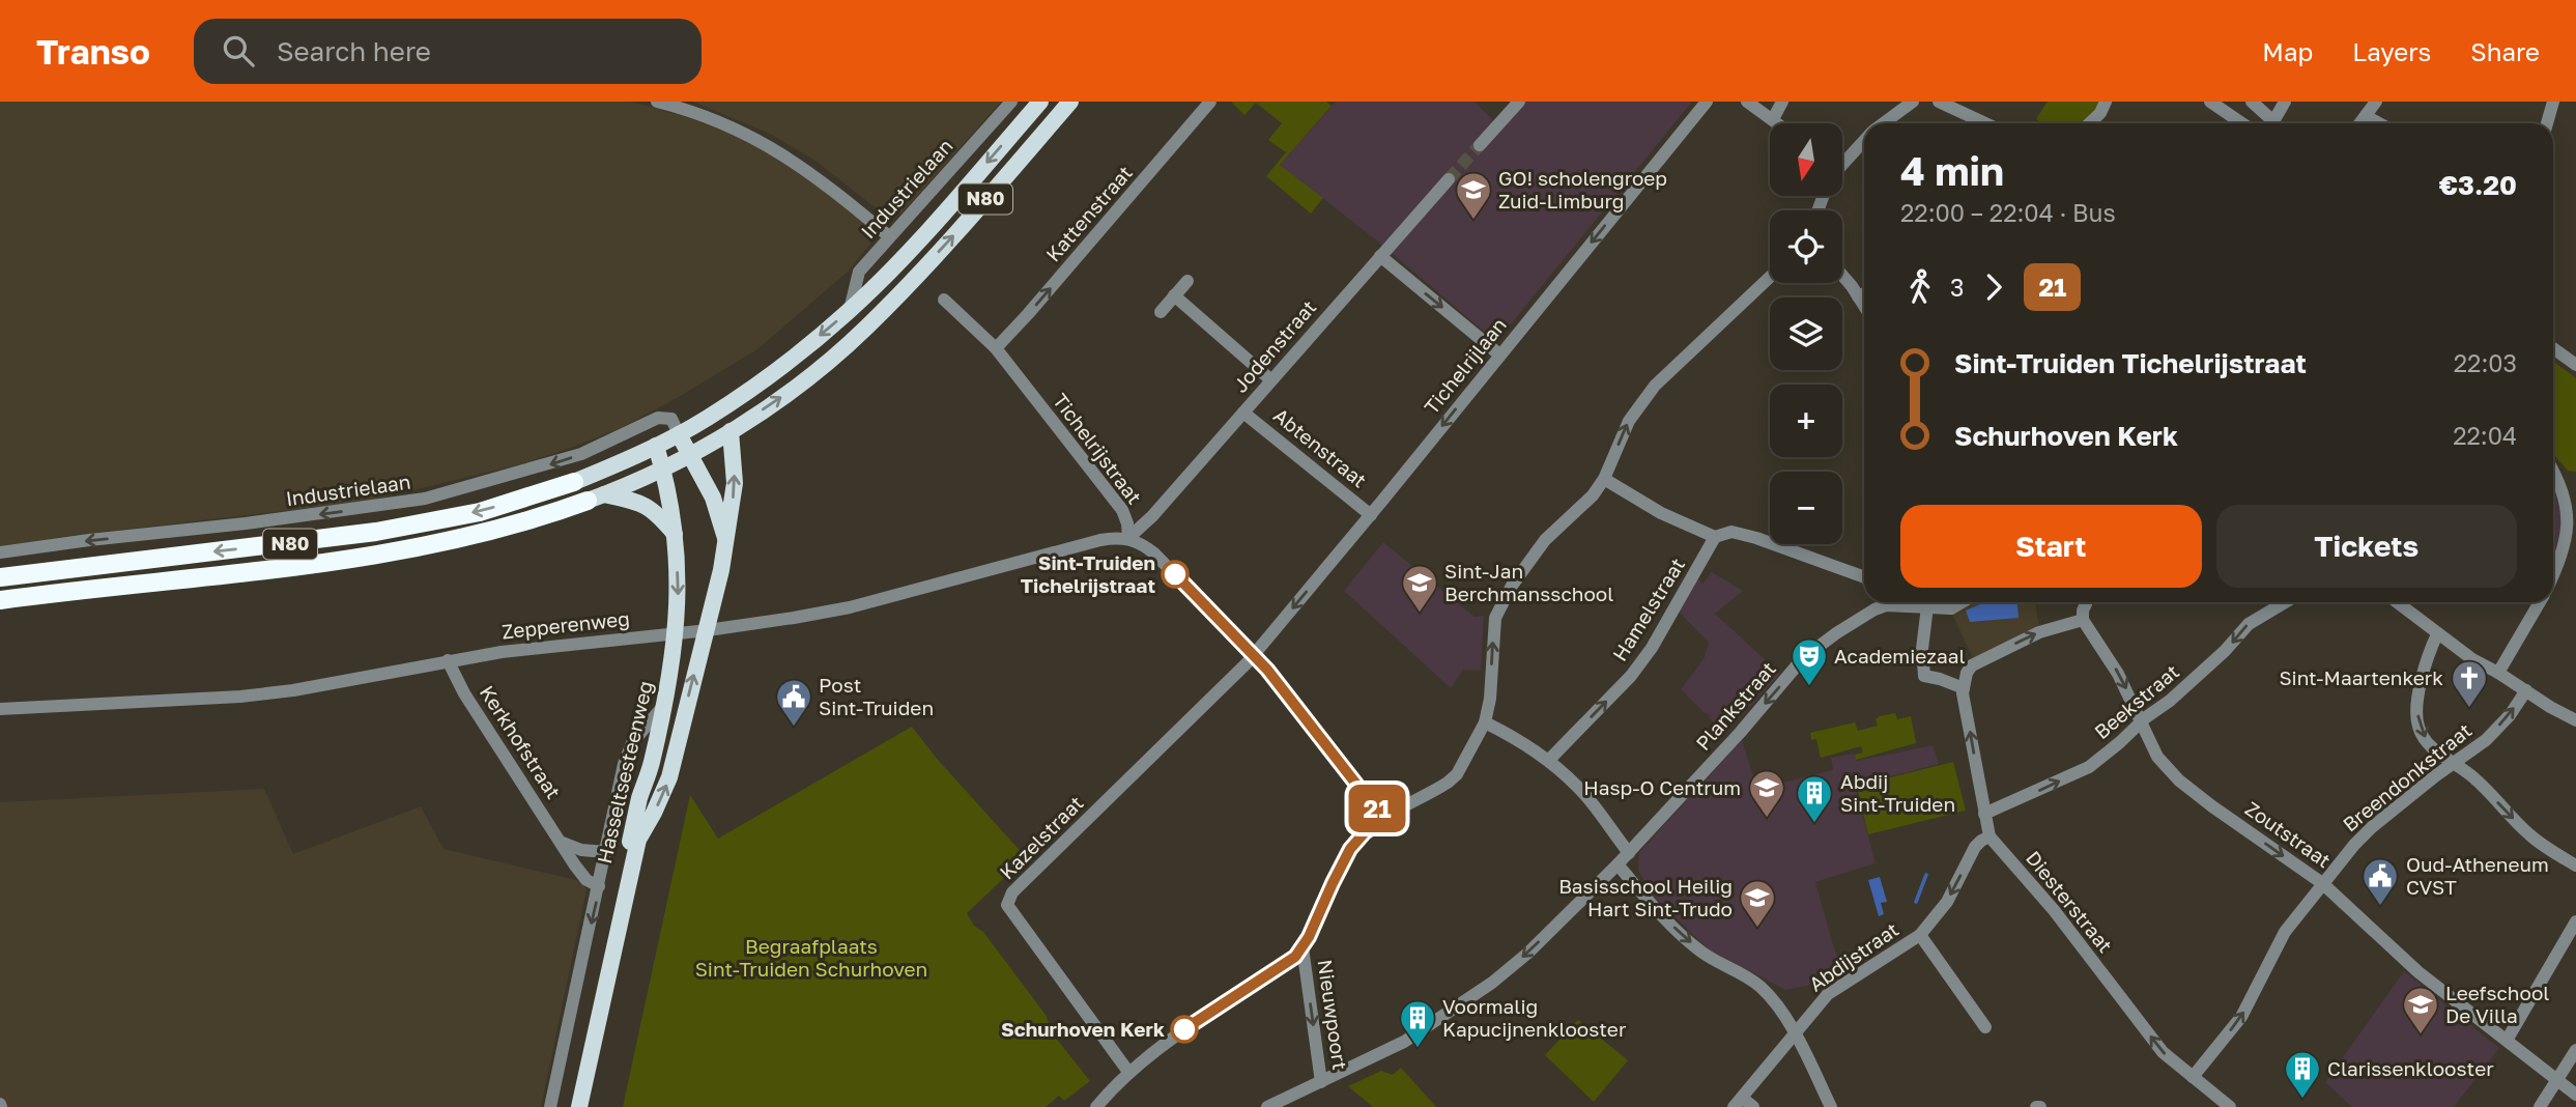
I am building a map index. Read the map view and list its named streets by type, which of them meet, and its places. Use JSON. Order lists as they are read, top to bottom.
{
  "streets": {
    "highway": ["N80"],
    "main road": ["Hasseltsesteenweg"],
    "street": [
      "Industrielaan",
      "Kattenstraat",
      "Jodenstraat",
      "Tichelrijlaan",
      "Abtenstraat",
      "Tichelrijstraat",
      "Hamelstraat",
      "Zepperenweg",
      "Beekstraat",
      "Plankstraat",
      "Kerkhofstraat",
      "Breendonkstraat",
      "Zoutstraat",
      "Kazelstraat",
      "Diesterstraat",
      "Abdijstraat",
      "Nieuwpoort"
    ]
  },
  "crossings": [
    ["Industrielaan", "N80"],
    ["Industrielaan", "Hasseltsesteenweg"],
    ["N80", "Hasseltsesteenweg"],
    ["Kattenstraat", "Tichelrijstraat"],
    ["Jodenstraat", "Abtenstraat"],
    ["Jodenstraat", "Tichelrijstraat"],
    ["Jodenstraat", "Zepperenweg"],
    ["Tichelrijlaan", "Abtenstraat"],
    ["Tichelrijlaan", "Tichelrijstraat"],
    ["Tichelrijlaan", "Kazelstraat"],
    ["Tichelrijstraat", "Zepperenweg"],
    ["Tichelrijstraat", "Kazelstraat"],
    ["Tichelrijstraat", "Nieuwpoort"],
    ["Zepperenweg", "Kerkhofstraat"],
    ["Zepperenweg", "Hasseltsesteenweg"],
    ["Beekstraat", "Zoutstraat"],
    ["Beekstraat", "Diesterstraat"],
    ["Plankstraat", "Nieuwpoort"],
    ["Breendonkstraat", "Zoutstraat"],
    ["Breendonkstraat", "Diesterstraat"],
    ["Diesterstraat", "Abdijstraat"]
  ],
  "one_way": [
    "Industrielaan",
    "Kattenstraat",
    "Tichelrijlaan",
    "Hamelstraat",
    "Plankstraat",
    "Breendonkstraat",
    "Zoutstraat",
    "Diesterstraat"
  ],
  "parks": ["Begraafplaats Sint-Truiden Schurhoven"],
  "places": {
    "school or university": [
      "GO! scholengroep Zuid-Limburg",
      "Sint-Jan Berchmansschool",
      "Hasp-O Centrum",
      "Basisschool Heilig Hart Sint-Trudo",
      "Leefschool De Villa"
    ],
    "other": ["Sint-Truiden Tichelrijstraat", "Schurhoven Kerk"],
    "theatre": ["Academiezaal"],
    "church": ["Sint-Maartenkerk"],
    "public building": ["Post Sint-Truiden", "Oud-Atheneum CVST"],
    "building": ["Abdij Sint-Truiden", "Voormalig Kapucijnenklooster", "Clarissenklooster"]
  },
  "lines": ["bus line 21"],
  "north": "bottom",
  "page": {
    "header": "Transo",
    "search": "Search here",
    "nav": ["Map", "Layers", "Share"],
    "on_map": "21",
    "map_buttons": ["+", "−"],
    "heading": ["4 min", "22:00 – 22:04 · Bus", "€3.20"],
    "legs": ["3", "21"],
    "list": [
      {
        "name": "Sint-Truiden Tichelrijstraat",
        "value": "22:03"
      },
      {
        "name": "Schurhoven Kerk",
        "value": "22:04"
      }
    ],
    "buttons": ["Start", "Tickets"]
  }
}
